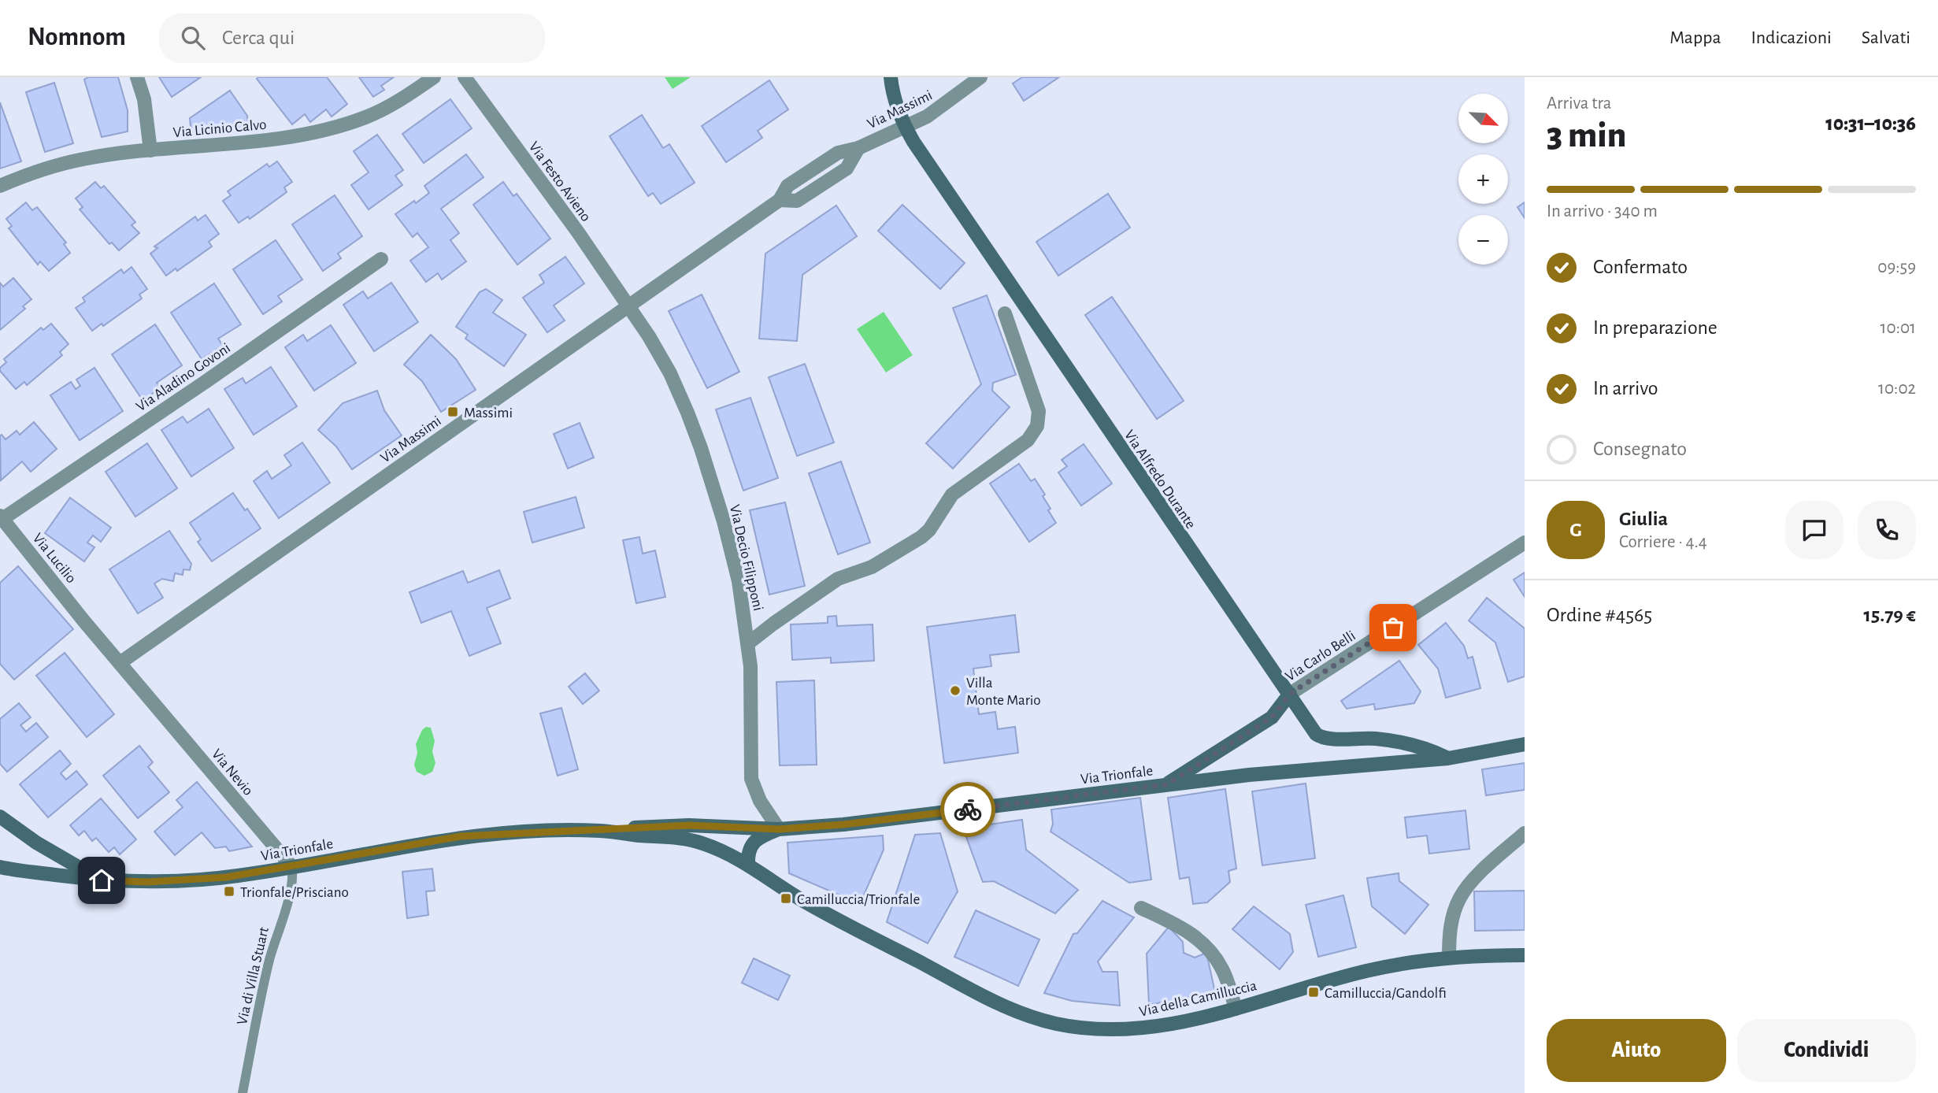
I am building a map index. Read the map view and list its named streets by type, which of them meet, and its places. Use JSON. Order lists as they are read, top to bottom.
{
  "streets": {
    "main road": [
      "Via Alfredo Durante",
      "Via Carlo Belli",
      "Via Trionfale",
      "Via della Camilluccia"
    ],
    "street": [
      "Via Massimi",
      "Via Licinio Calvo",
      "Via Festo Avieno",
      "Via Aladino Govoni",
      "Via Lucilio",
      "Via Decio Filipponi",
      "Via Nevio"
    ],
    "lane": ["Via di Villa Stuart"]
  },
  "crossings": [
    ["Via Massimi", "Via Festo Avieno"],
    ["Via Massimi", "Via Alfredo Durante"],
    ["Via Massimi", "Via Lucilio"],
    ["Via Massimi", "Via Decio Filipponi"],
    ["Via Massimi", "Via Nevio"],
    ["Via Festo Avieno", "Via Decio Filipponi"],
    ["Via Aladino Govoni", "Via Lucilio"],
    ["Via Alfredo Durante", "Via Carlo Belli"],
    ["Via Alfredo Durante", "Via Trionfale"],
    ["Via Lucilio", "Via Nevio"],
    ["Via Decio Filipponi", "Via Trionfale"],
    ["Via Carlo Belli", "Via Trionfale"],
    ["Via Nevio", "Via Trionfale"],
    ["Via Nevio", "Via di Villa Stuart"],
    ["Via Trionfale", "Via di Villa Stuart"],
    ["Via Trionfale", "Via della Camilluccia"]
  ],
  "places": {
    "transit": [
      "Massimi",
      "Trionfale/Prisciano",
      "Camilluccia/Trionfale",
      "Camilluccia/Gandolfi"
    ],
    "other": ["Villa Monte Mario"]
  },
  "north": "bottom right",
  "page": {
    "header": "Nomnom",
    "search": "Cerca qui",
    "nav": ["Mappa", "Indicazioni", "Salvati"],
    "heading": ["3 min", "Arriva tra", "10:31–10:36"],
    "panel": [
      "Giulia",
      "Corriere · 4.4",
      "Ordine #4565",
      "15.79 €"
    ],
    "map_buttons": ["+", "−"],
    "bar": "In arrivo · 340 m",
    "list": [
      ["Confermato", "09:59"],
      ["In preparazione", "10:01"],
      ["In arrivo", "10:02"],
      "Consegnato"
    ],
    "round": "G",
    "buttons": ["Aiuto", "Condividi"]
  }
}
